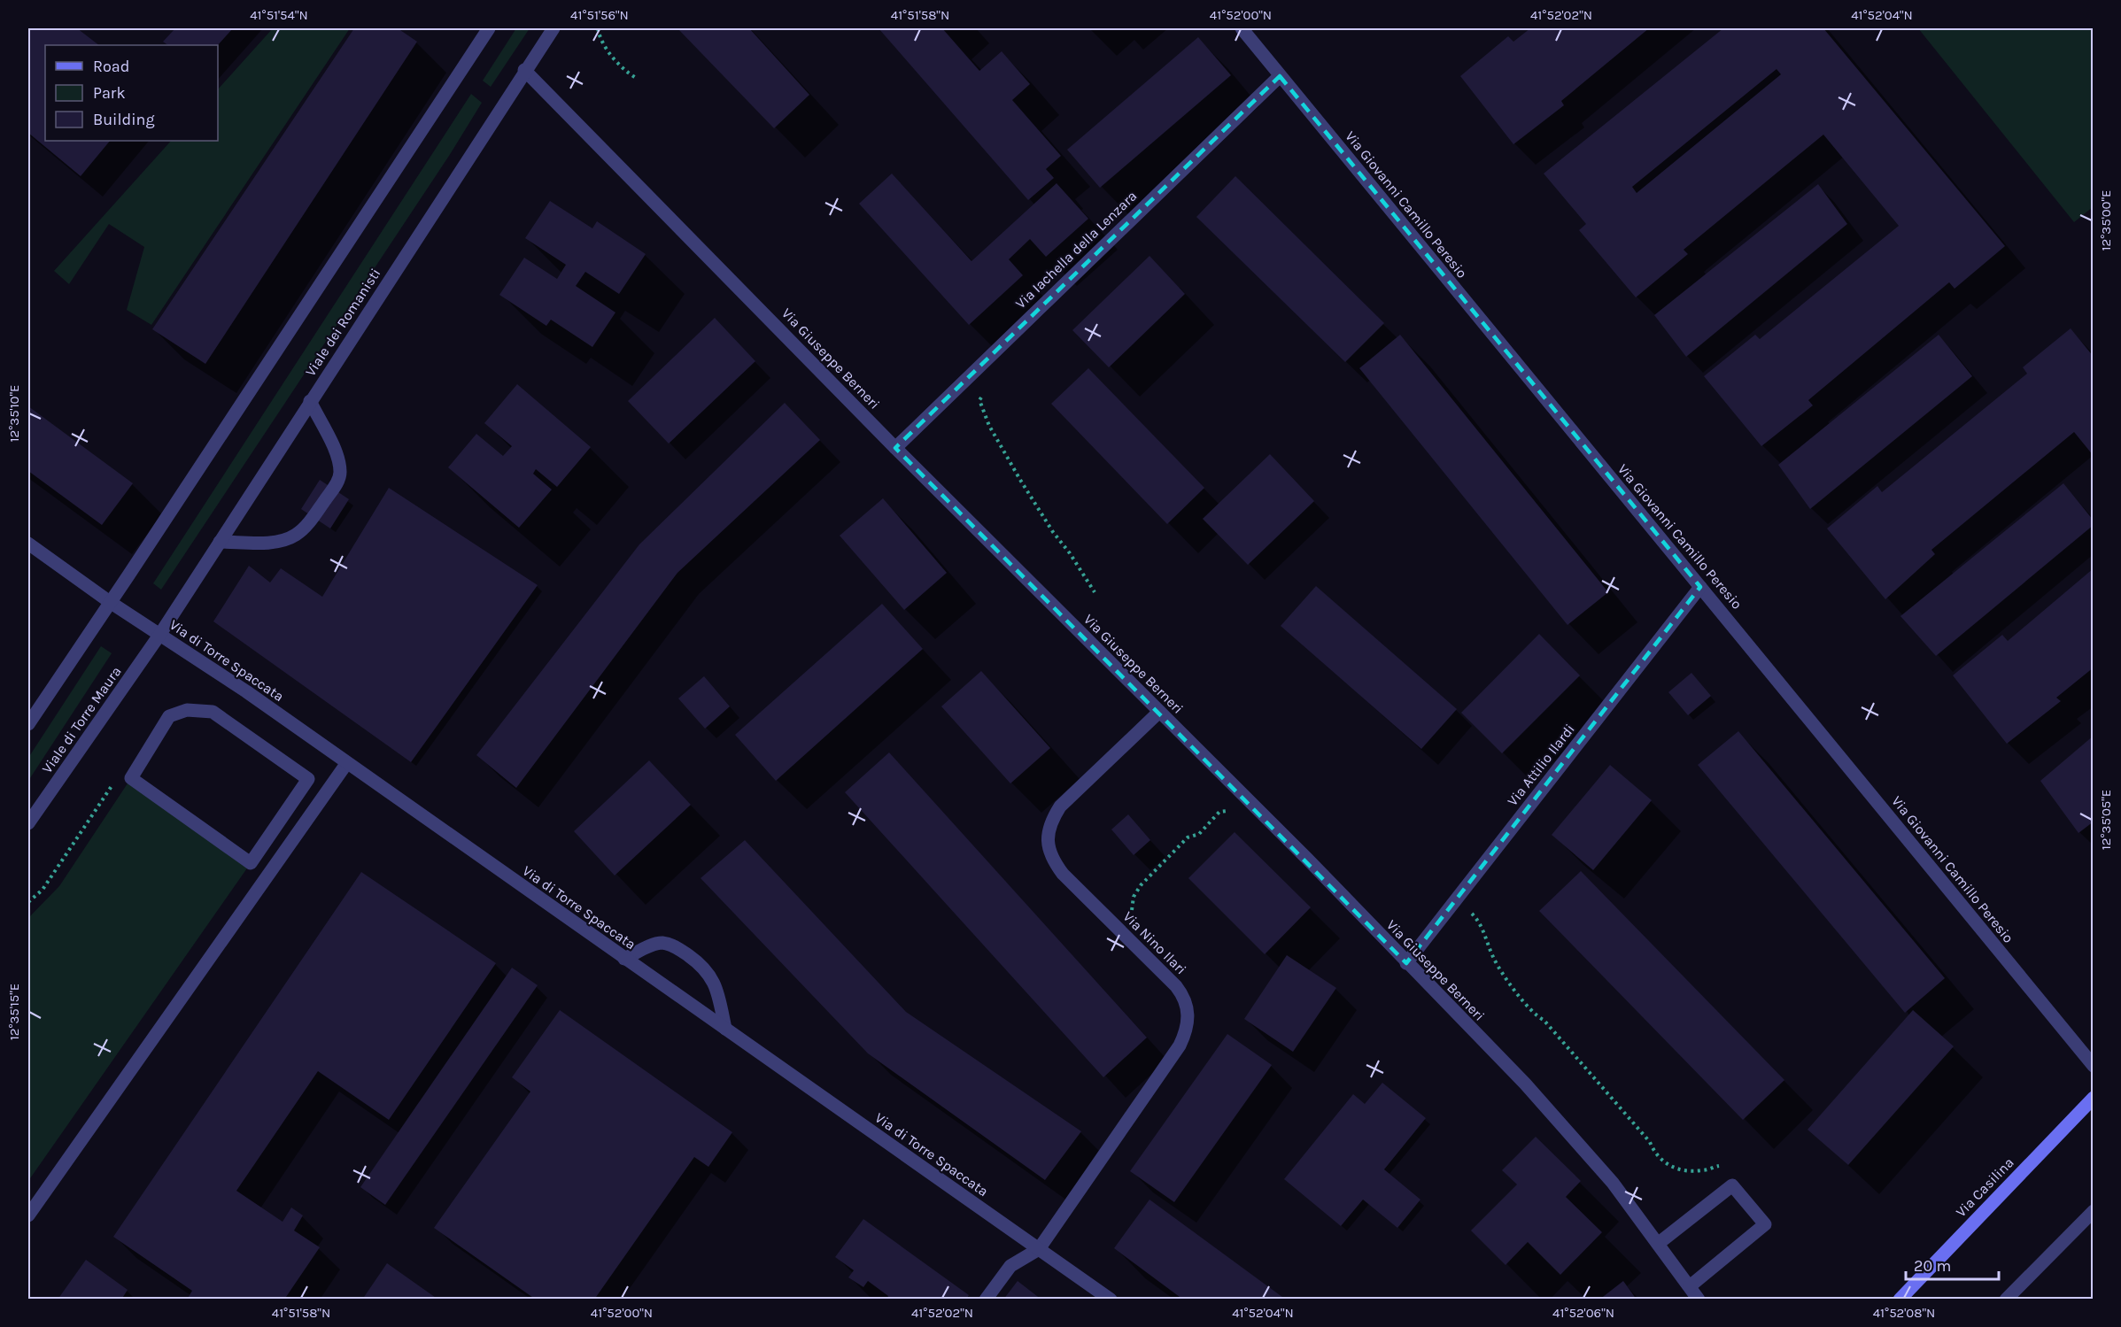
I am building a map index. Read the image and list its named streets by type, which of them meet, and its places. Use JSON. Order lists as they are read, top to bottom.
{
  "streets": {
    "main road": ["Via Casilina"],
    "street": [
      "Via Giovanni Camillo Peresio",
      "Via Iachella della Lenzara",
      "Viale dei Romanisti",
      "Via Giuseppe Berneri",
      "Via di Torre Spaccata",
      "Viale di Torre Maura",
      "Via Attilio Ilardi",
      "Via Nino Ilari"
    ]
  },
  "crossings": [
    ["Via Giovanni Camillo Peresio", "Via Iachella della Lenzara"],
    ["Via Giovanni Camillo Peresio", "Via Attilio Ilardi"],
    ["Via Iachella della Lenzara", "Via Giuseppe Berneri"],
    ["Viale dei Romanisti", "Via Giuseppe Berneri"],
    ["Viale dei Romanisti", "Via di Torre Spaccata"],
    ["Viale dei Romanisti", "Viale di Torre Maura"],
    ["Via Giuseppe Berneri", "Via Attilio Ilardi"],
    ["Via Giuseppe Berneri", "Via Nino Ilari"],
    ["Via di Torre Spaccata", "Viale di Torre Maura"],
    ["Via di Torre Spaccata", "Via Nino Ilari"]
  ],
  "legend": ["Road", "Park", "Building"],
  "scale_bar": "20 m",
  "coordinates": [
    "41°51'54\"N",
    "41°51'56\"N",
    "41°51'58\"N",
    "41°52'00\"N",
    "41°52'02\"N",
    "41°52'04\"N",
    "12°35'00\"E",
    "12°35'10\"E",
    "12°35'05\"E",
    "12°35'15\"E",
    "41°52'06\"N",
    "41°52'08\"N"
  ]
}
